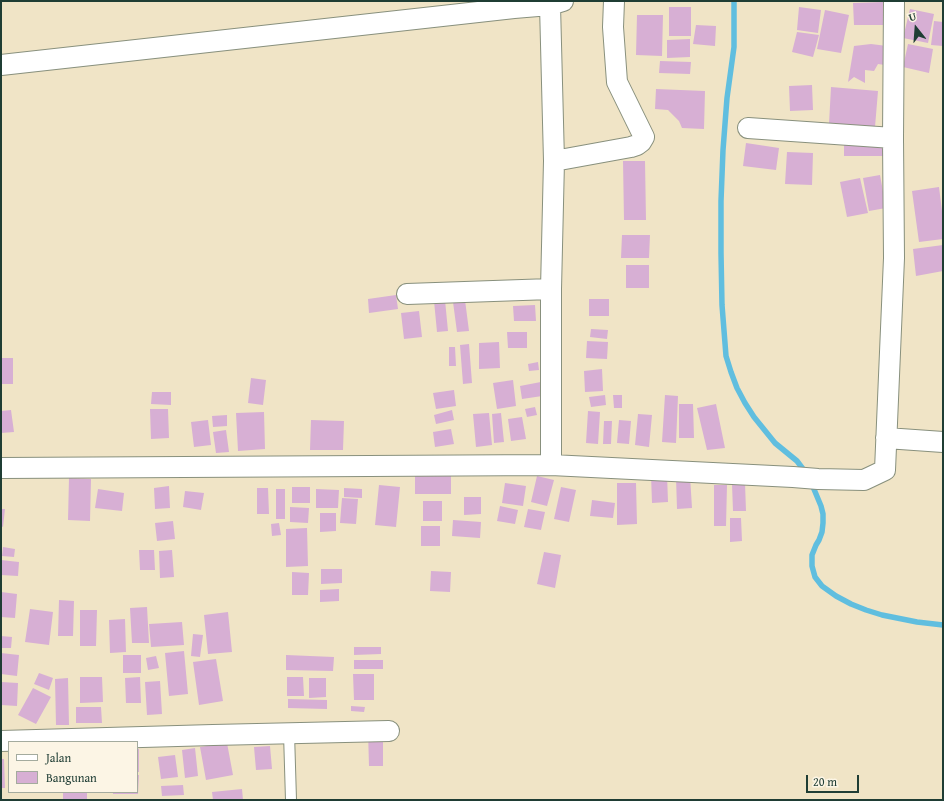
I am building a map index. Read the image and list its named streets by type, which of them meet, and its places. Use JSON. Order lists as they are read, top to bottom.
{
  "legend": ["Jalan", "Bangunan"],
  "scale_bar": "20 m",
  "north": "top"
}
